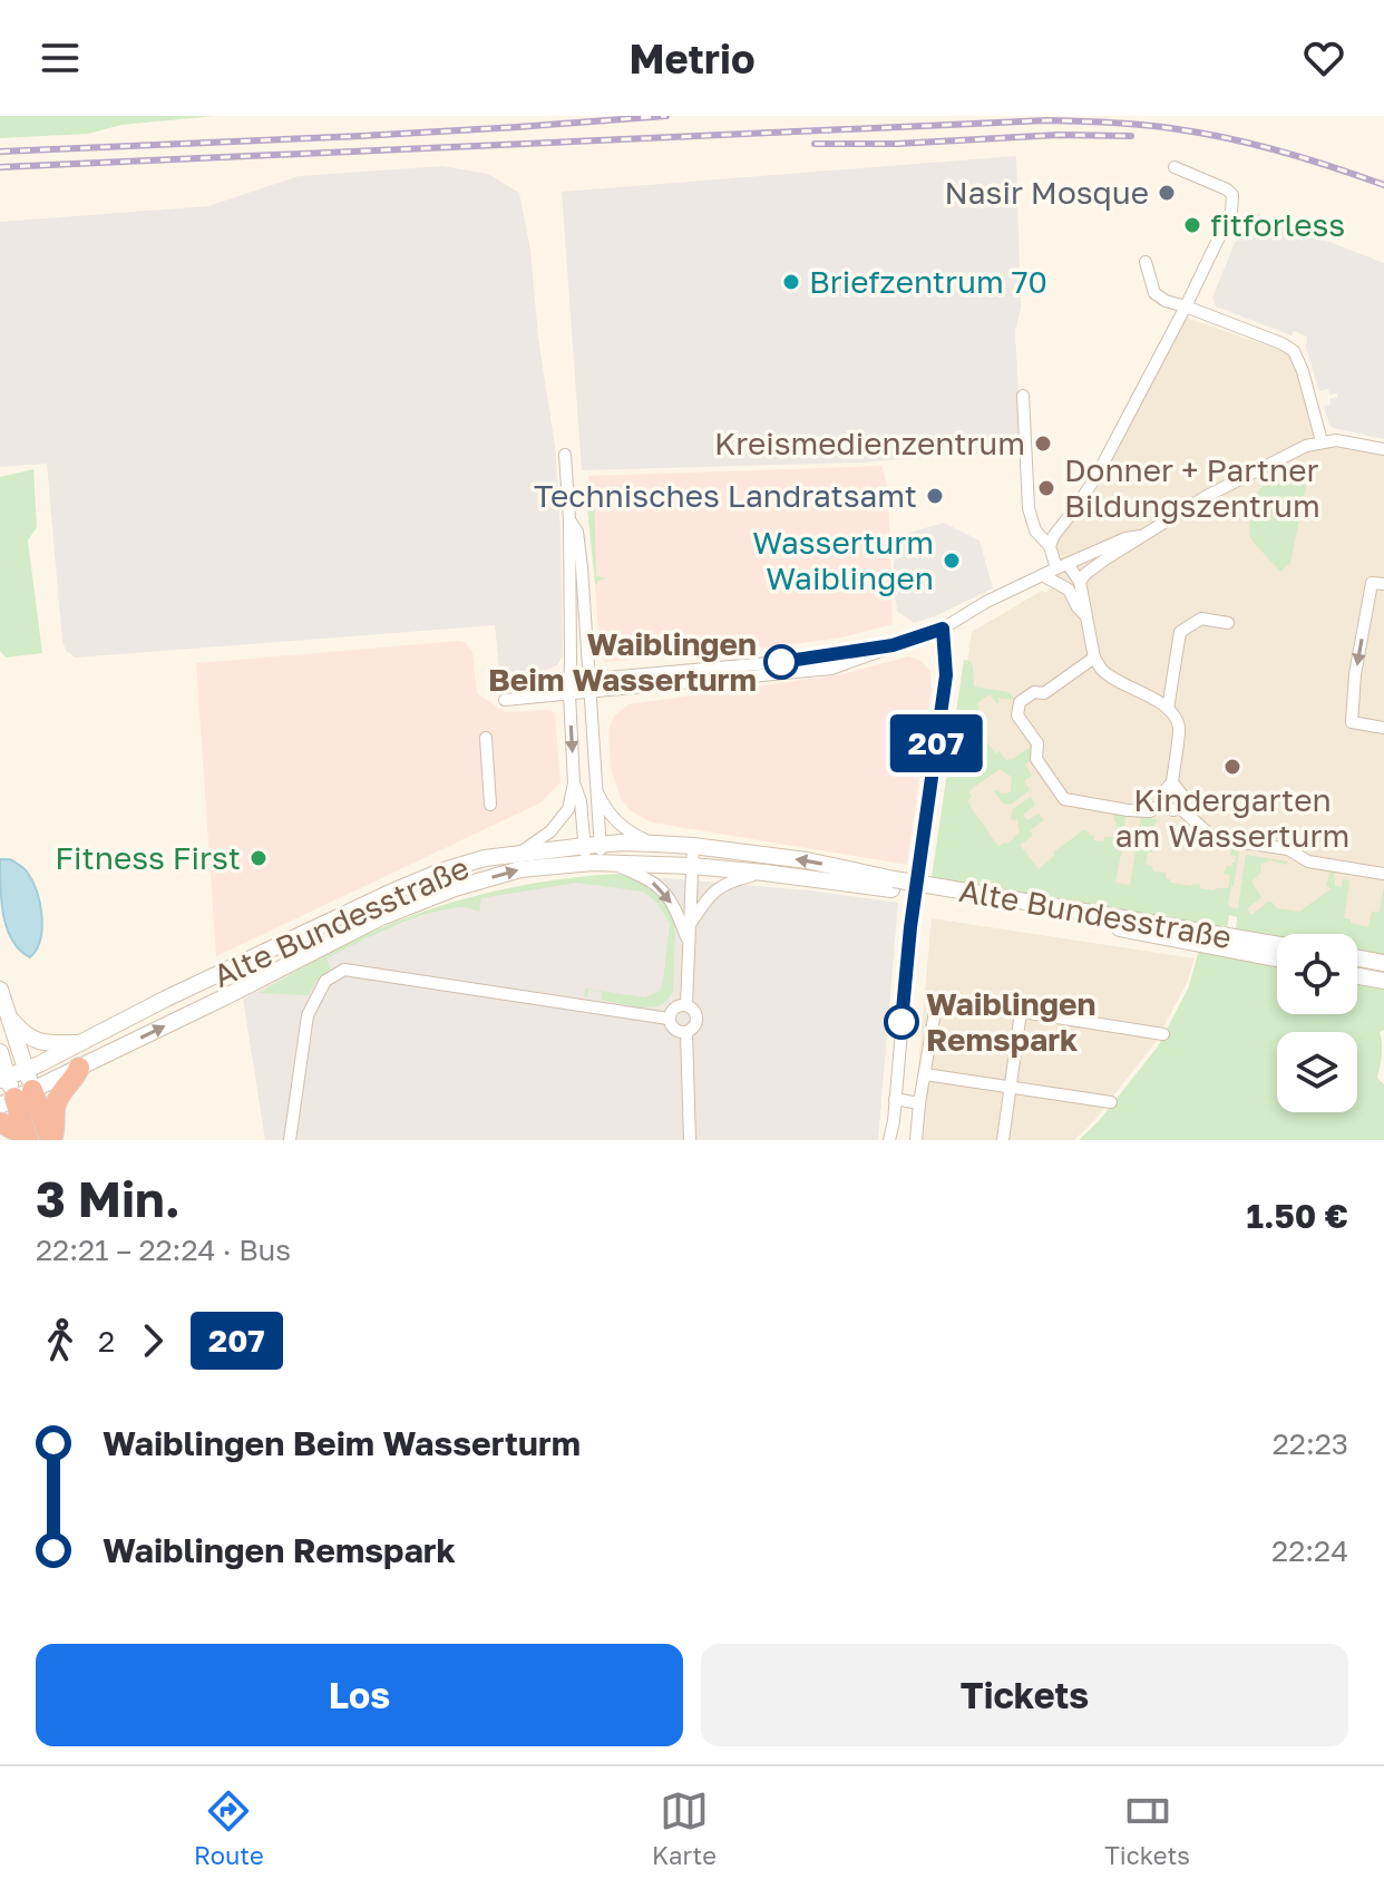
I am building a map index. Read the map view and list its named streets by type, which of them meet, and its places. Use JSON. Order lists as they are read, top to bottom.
{
  "streets": {
    "main road": ["Alte Bundesstraße"]
  },
  "places": [
    "Nasir Mosque",
    "fitforless",
    "Briefzentrum 70",
    "Kreismedienzentrum",
    "Donner + Partner Bildungszentrum",
    "Technisches Landratsamt",
    "Wasserturm Waiblingen",
    "Waiblingen Beim Wasserturm",
    "Kindergarten am Wasserturm",
    "Fitness First",
    "Waiblingen Remspark"
  ],
  "lines": ["bus line 207"],
  "page": {
    "header": "Metrio",
    "on_map": "207",
    "heading": ["3 Min.", "22:21 – 22:24 · Bus", "1.50 €"],
    "legs": ["2", "207"],
    "list": [
      {
        "name": "Waiblingen Beim Wasserturm",
        "value": "22:23"
      },
      {
        "name": "Waiblingen Remspark",
        "value": "22:24"
      }
    ],
    "buttons": ["Los", "Tickets"],
    "tabs": ["Route", "Karte", "Tickets"]
  }
}
